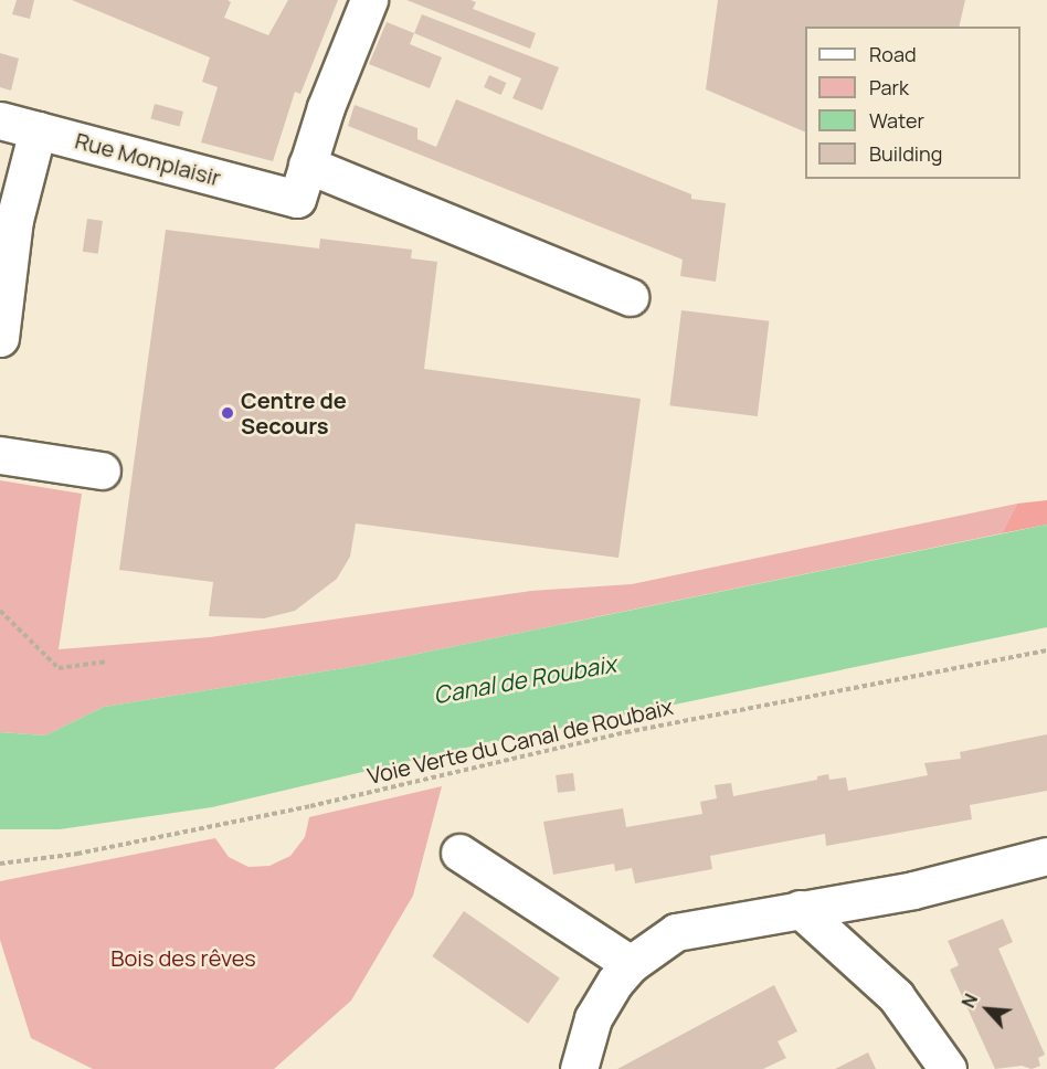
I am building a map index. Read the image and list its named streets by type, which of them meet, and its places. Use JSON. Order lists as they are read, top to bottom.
{
  "streets": {
    "street": ["Rue Monplaisir"],
    "path": ["Voie Verte du Canal de Roubaix"]
  },
  "water": ["Canal de Roubaix"],
  "parks": ["Bois des rêves"],
  "places": ["Centre de Secours"],
  "legend": [
    "Road",
    "Park",
    "Water",
    "Building"
  ],
  "north": "top left"
}
